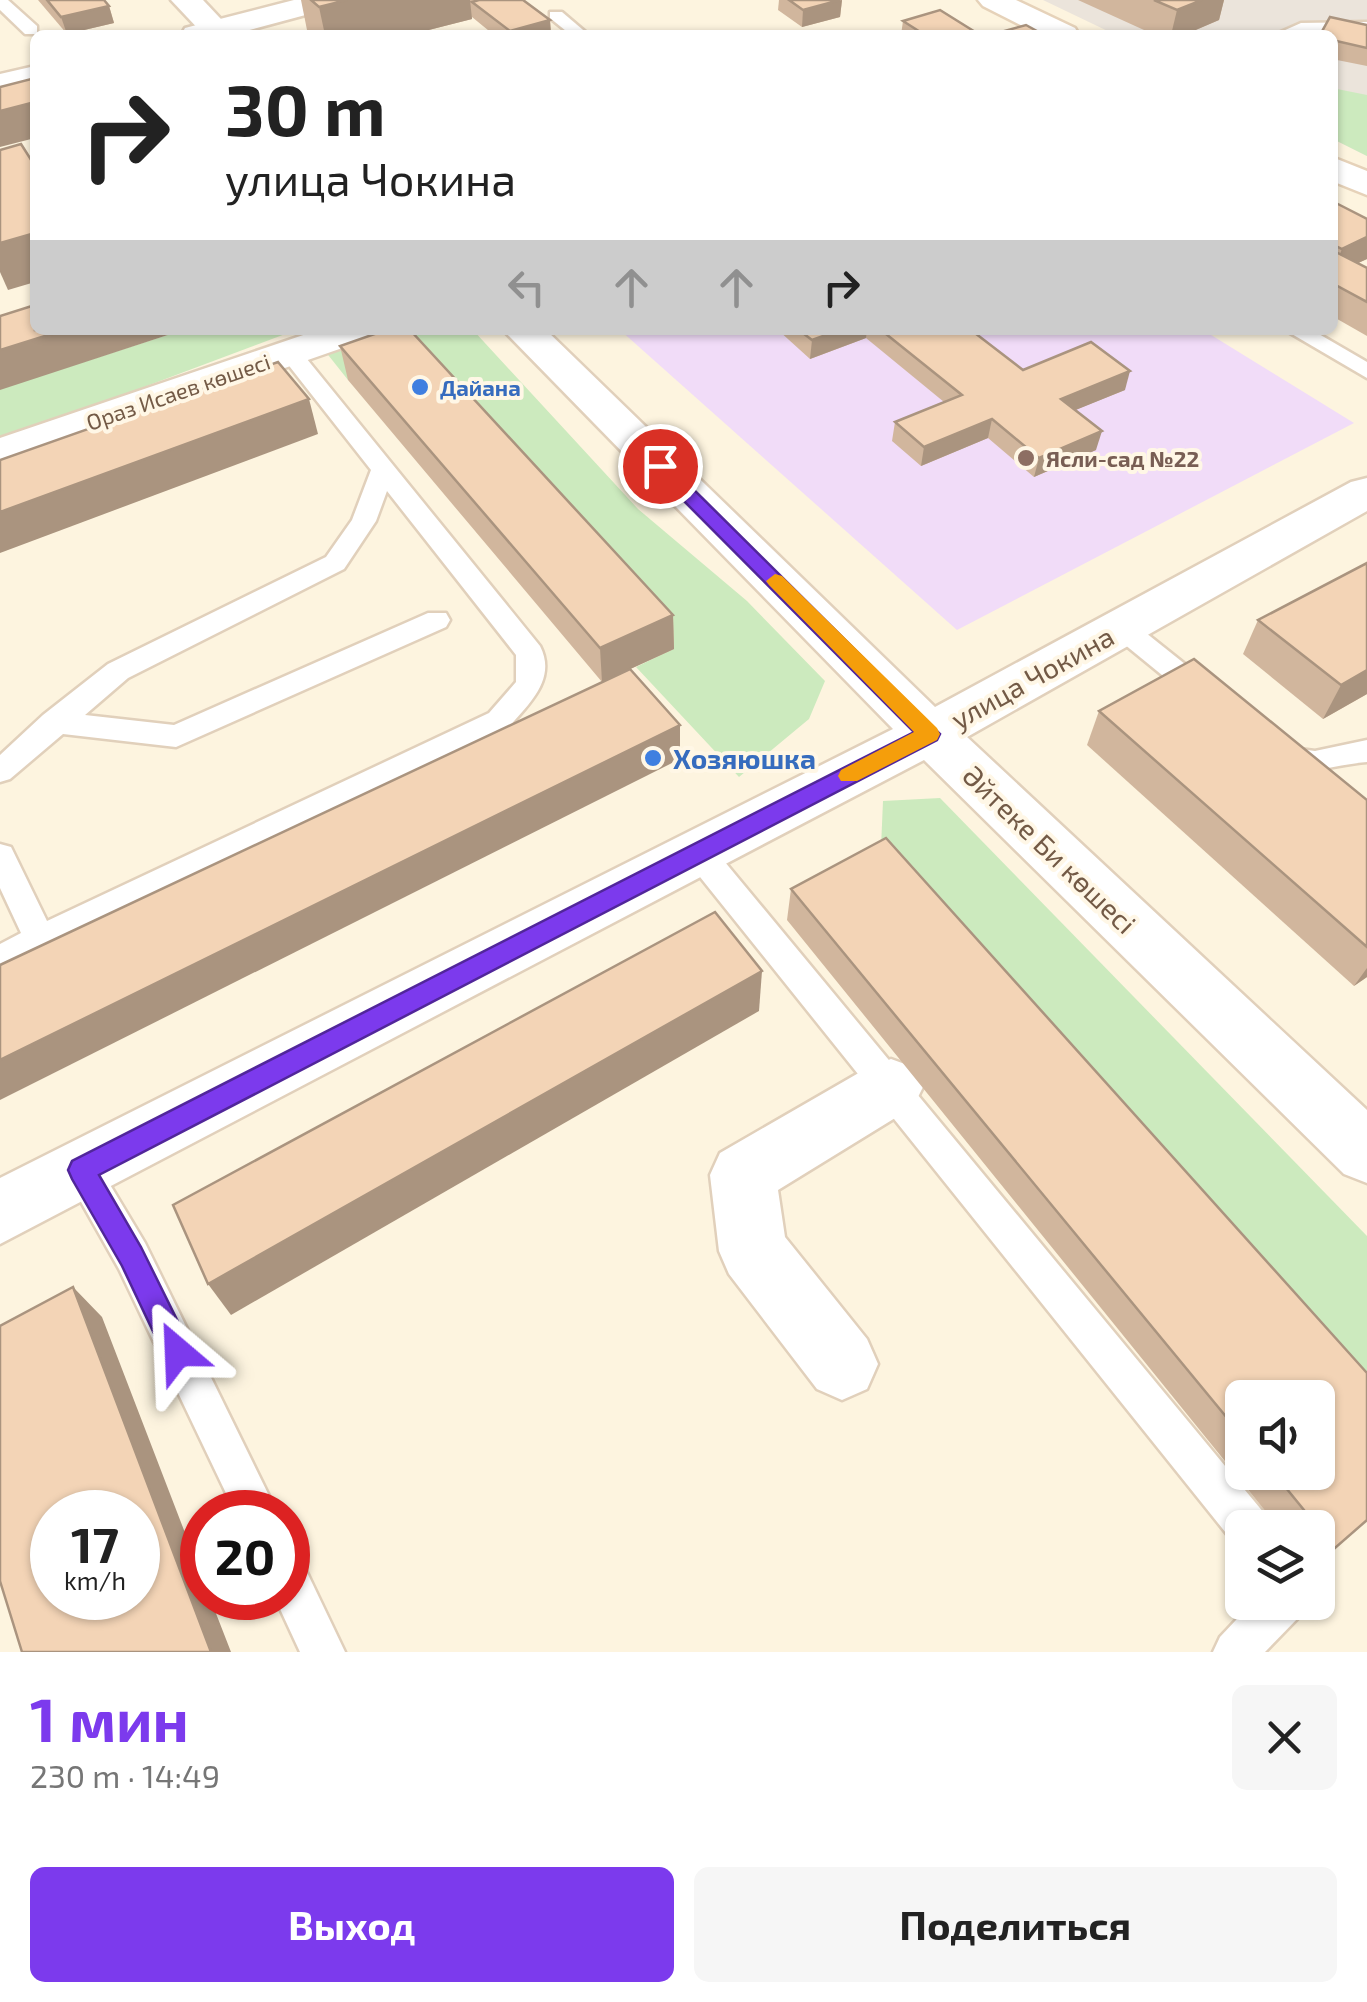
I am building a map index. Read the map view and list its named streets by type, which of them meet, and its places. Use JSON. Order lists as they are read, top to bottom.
{
  "streets": {
    "street": ["Ораз Исаев көшесі", "улица Чокина", "Әйтеке Би көшесі"]
  },
  "crossings": [
    ["улица Чокина", "Әйтеке Би көшесі"]
  ],
  "places": ["Дайана", "Ясли-сад №22", "Хозяюшка"],
  "page": {
    "turn": ["30 m", "улица Чокина"],
    "speed": "17 km/h",
    "limit": "20",
    "heading": ["1 мин", "230 m · 14:49"],
    "buttons": ["Выход", "Поделиться"]
  }
}
